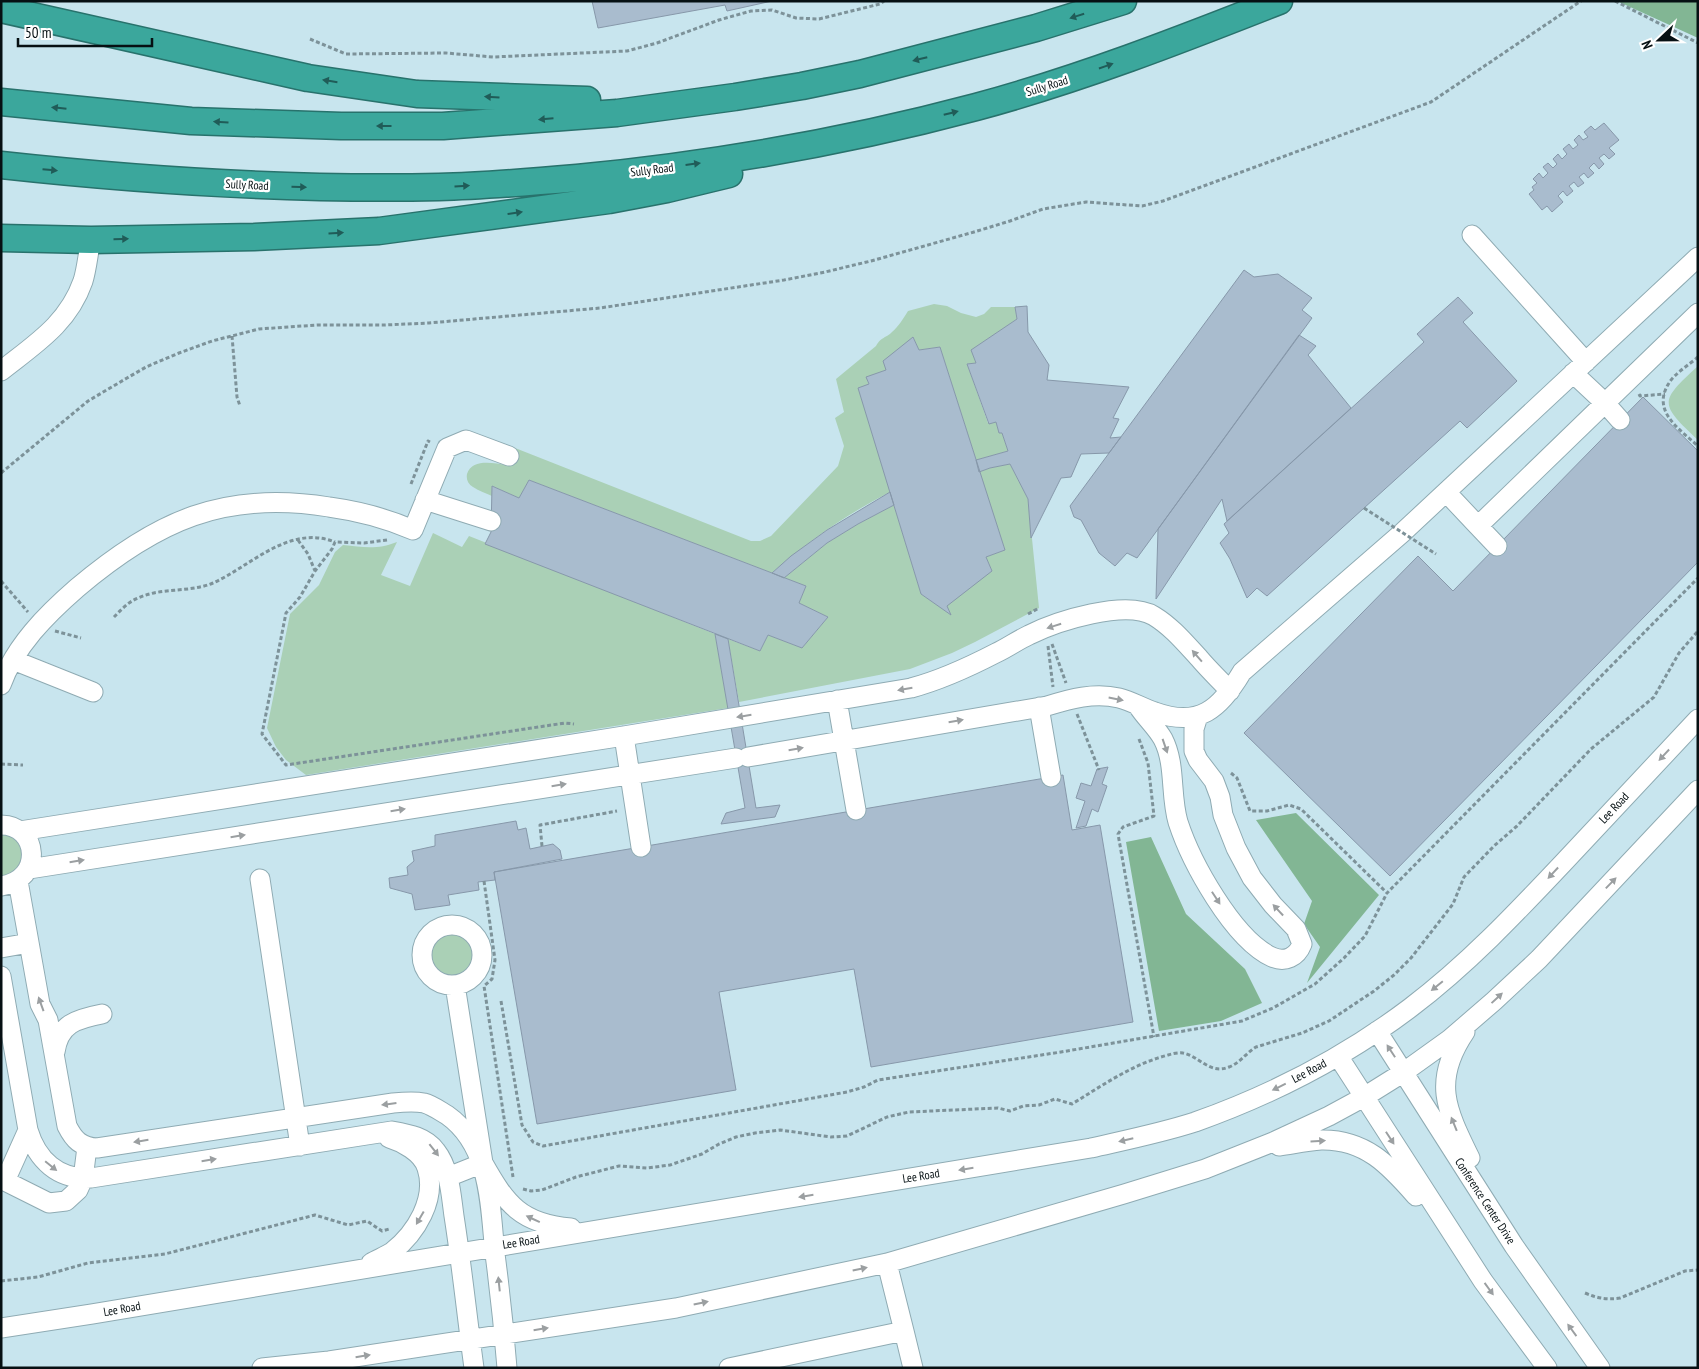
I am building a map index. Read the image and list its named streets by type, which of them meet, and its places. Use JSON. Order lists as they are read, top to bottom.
{
  "streets": {
    "highway": ["Sully Road"],
    "street": ["Lee Road", "Conference Center Drive"]
  },
  "crossings": [
    ["Lee Road", "Conference Center Drive"]
  ],
  "scale_bar": "50 m",
  "north": "left"
}
